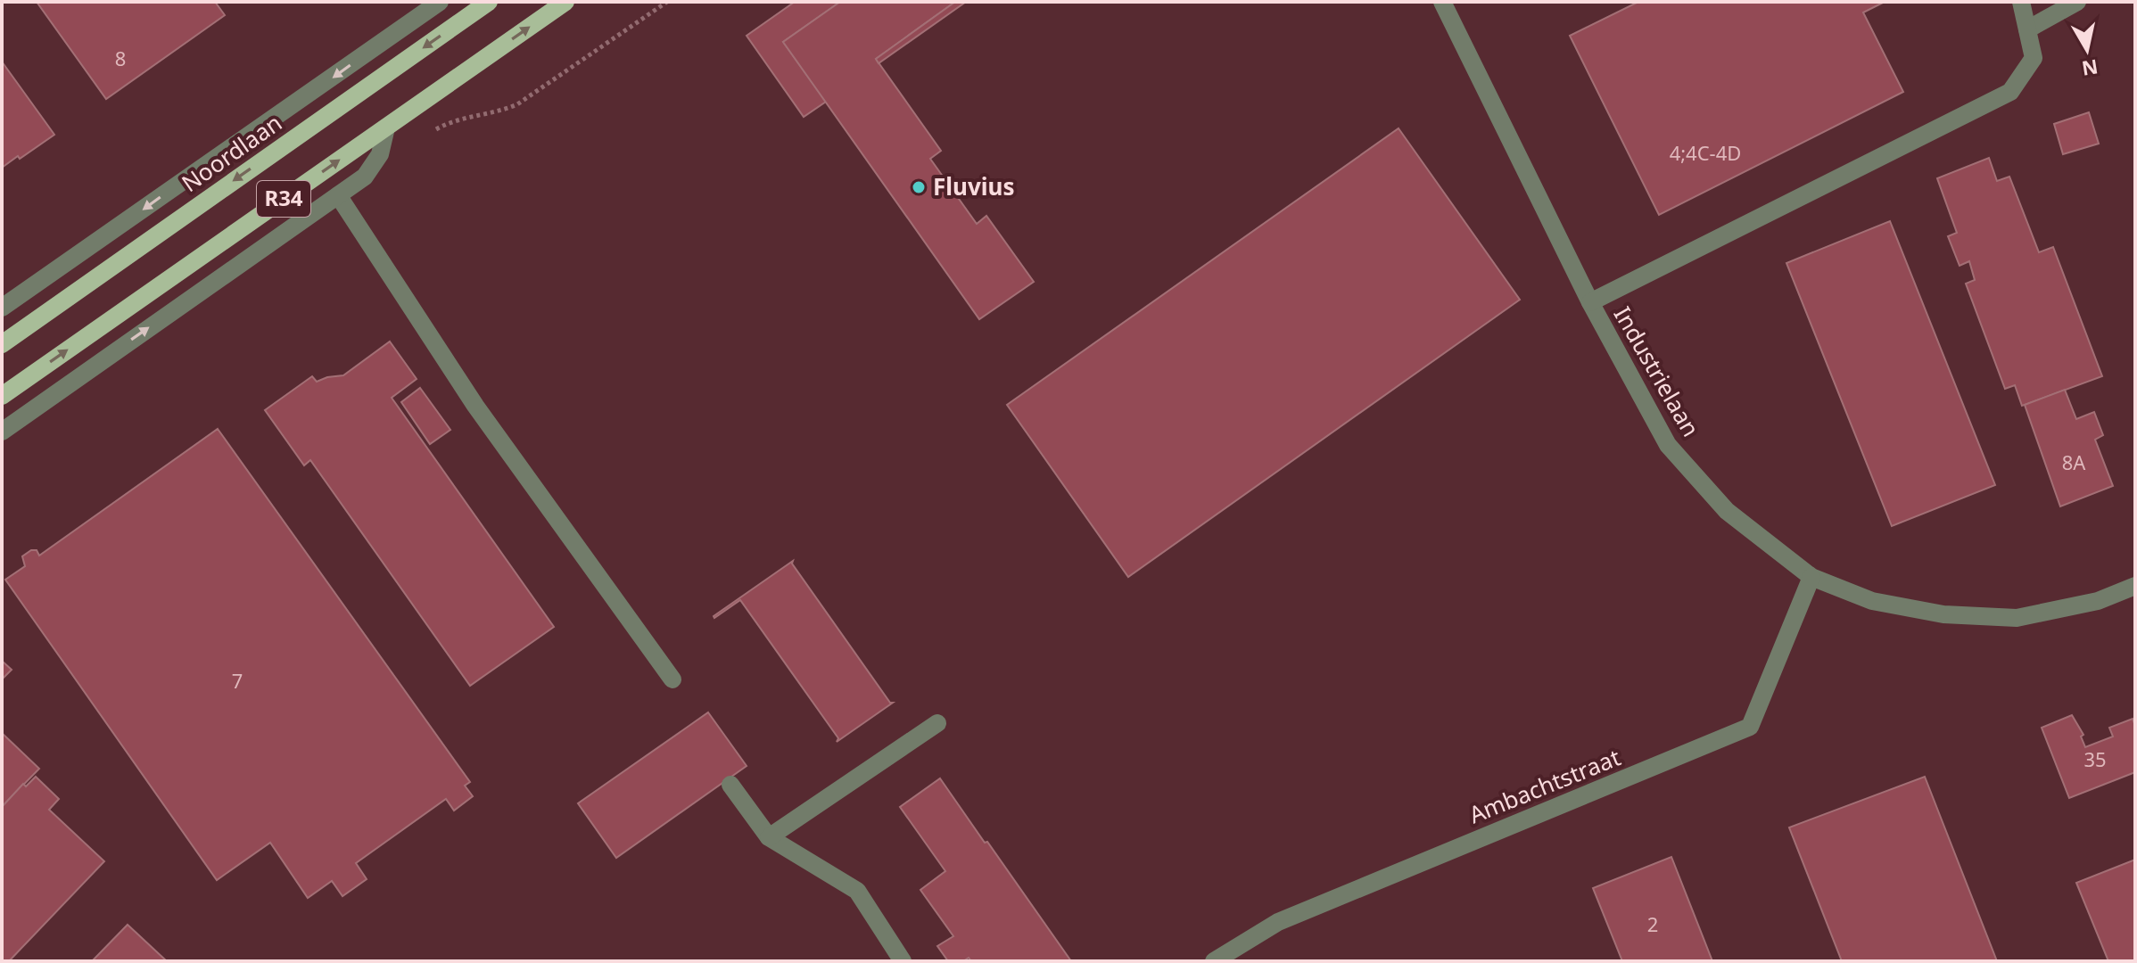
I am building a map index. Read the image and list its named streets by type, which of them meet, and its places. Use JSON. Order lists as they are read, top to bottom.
{
  "streets": {
    "main road": ["Noordlaan", "R34"],
    "street": ["Industrielaan", "Ambachtstraat"]
  },
  "crossings": [
    ["Industrielaan", "Ambachtstraat"]
  ],
  "places": ["Fluvius"],
  "house_numbers": [
    "8",
    "4;4C-4D",
    "8A",
    "7",
    "35",
    "2"
  ],
  "north": "bottom"
}
